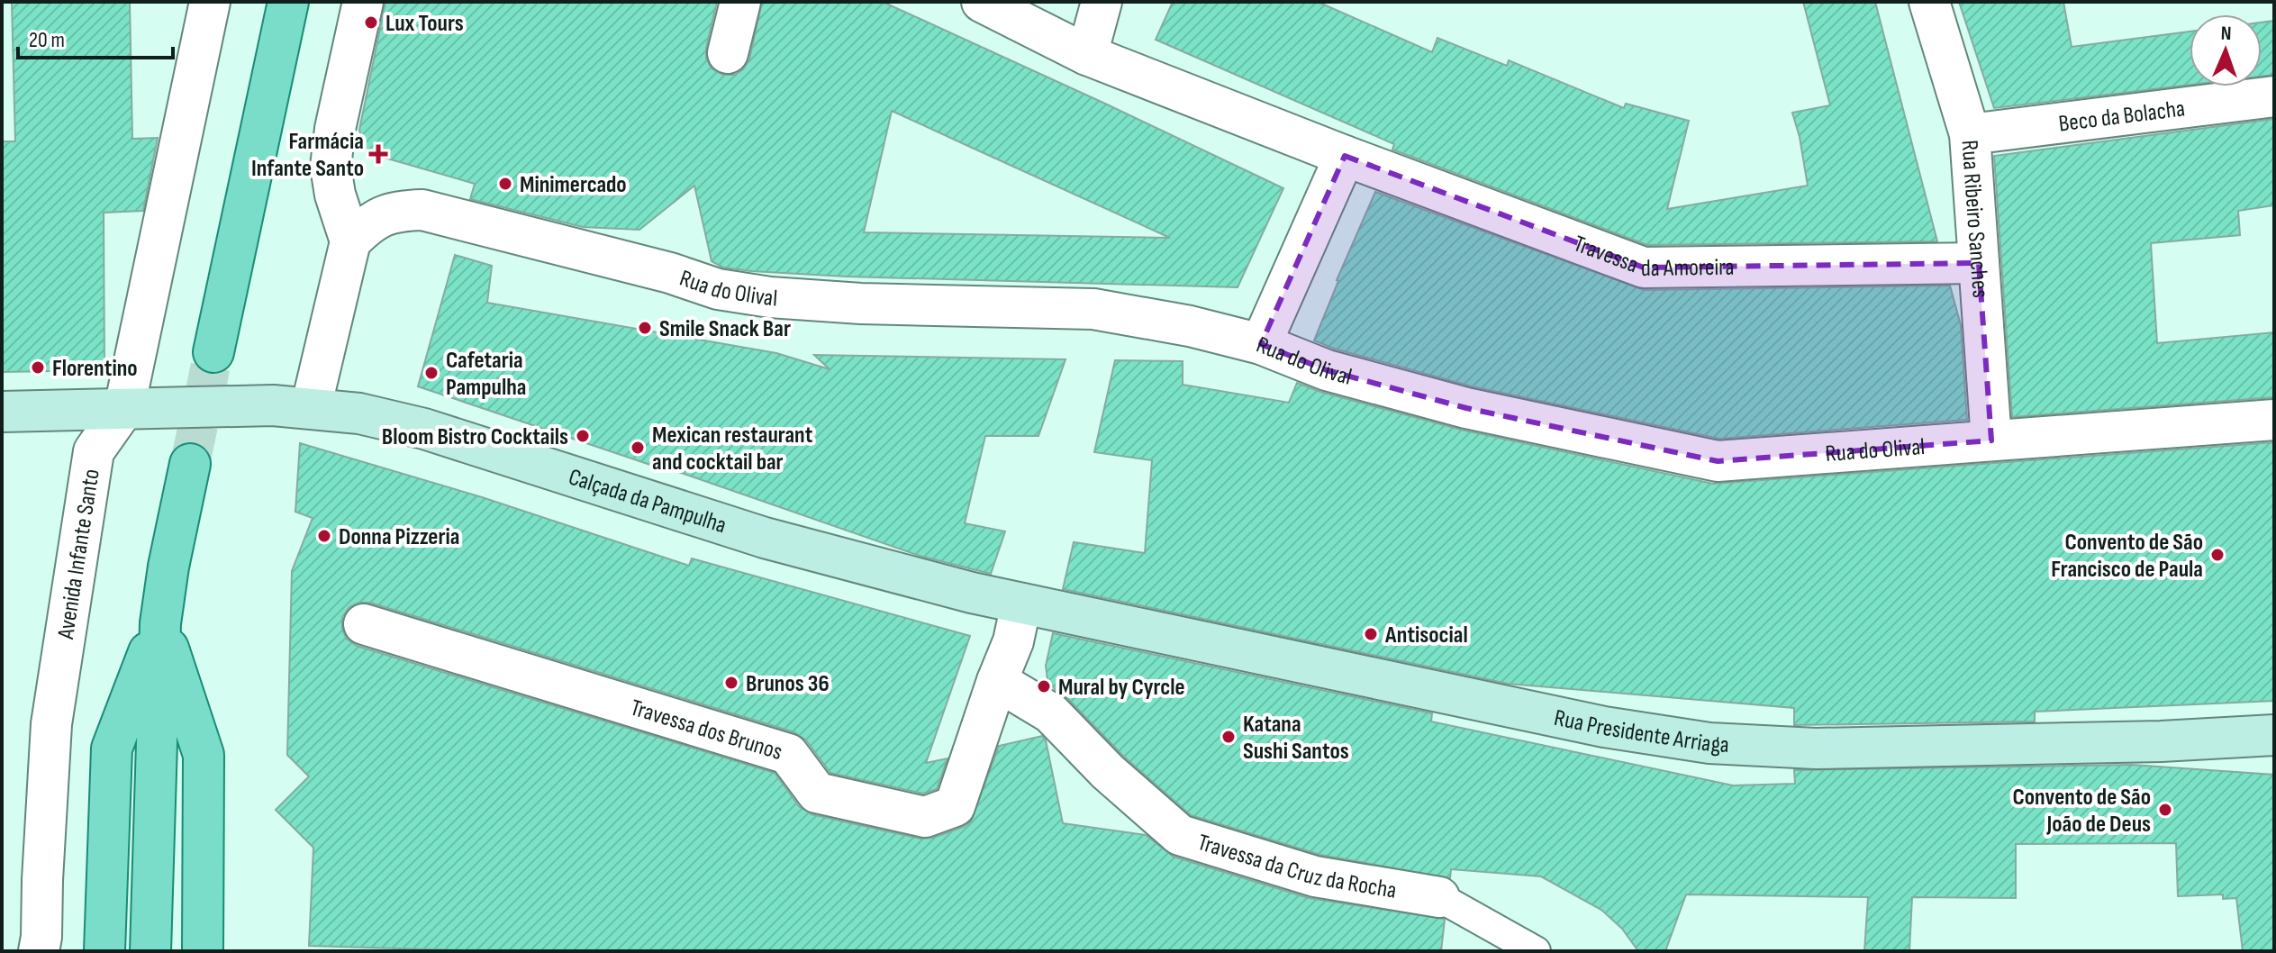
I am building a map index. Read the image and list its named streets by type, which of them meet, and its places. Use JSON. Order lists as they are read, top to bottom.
{
  "streets": {
    "street": [
      "Beco da Bolacha",
      "Rua Ribeiro Sanches",
      "Travessa da Amoreira",
      "Rua do Olival",
      "Calçada da Pampulha",
      "Avenida Infante Santo",
      "Rua Presidente Arriaga",
      "Travessa dos Brunos",
      "Travessa da Cruz da Rocha"
    ]
  },
  "crossings": [
    ["Beco da Bolacha", "Rua Ribeiro Sanches"],
    ["Rua Ribeiro Sanches", "Travessa da Amoreira"],
    ["Rua Ribeiro Sanches", "Rua do Olival"],
    ["Calçada da Pampulha", "Avenida Infante Santo"],
    ["Calçada da Pampulha", "Rua Presidente Arriaga"],
    ["Calçada da Pampulha", "Travessa dos Brunos"],
    ["Rua Presidente Arriaga", "Travessa dos Brunos"],
    ["Travessa dos Brunos", "Travessa da Cruz da Rocha"]
  ],
  "places": {
    "other": [
      "Lux Tours",
      "Minimercado",
      "Smile Snack Bar",
      "Florentino",
      "Cafetaria Pampulha",
      "Bloom Bistro Cocktails",
      "Mexican restaurant and cocktail bar",
      "Donna Pizzeria",
      "Convento de São Francisco de Paula",
      "Antisocial",
      "Brunos 36",
      "Mural by Cyrcle",
      "Katana Sushi Santos",
      "Convento de São João de Deus"
    ],
    "health": ["Farmácia Infante Santo"]
  },
  "scale_bar": "20 m",
  "north": "top"
}
